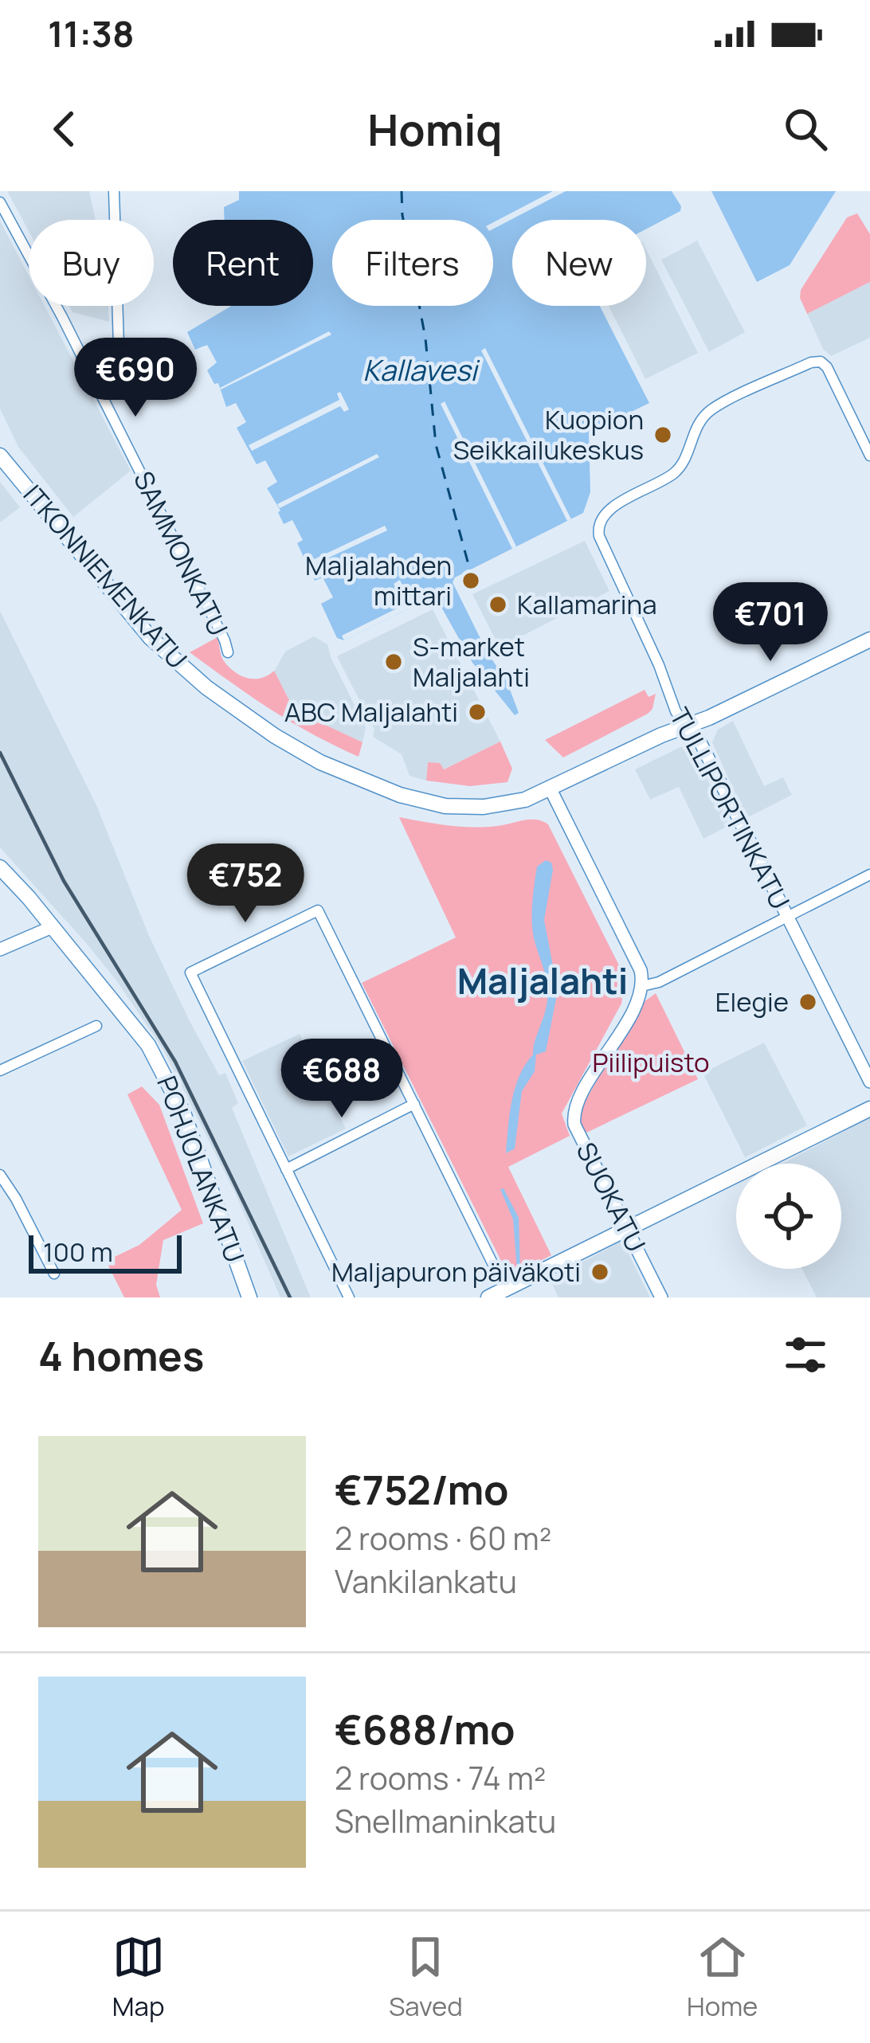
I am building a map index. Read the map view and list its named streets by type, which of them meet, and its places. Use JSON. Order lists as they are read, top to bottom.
{
  "streets": {
    "main road": ["ITKONNIEMENKATU", "POHJOLANKATU"],
    "street": ["SAMMONKATU", "TULLIPORTINKATU", "SUOKATU"]
  },
  "crossings": [
    ["ITKONNIEMENKATU", "TULLIPORTINKATU"]
  ],
  "districts": ["Maljalahti"],
  "water": ["Kallavesi"],
  "parks": ["Piilipuisto"],
  "places": [
    "Kuopion Seikkailukeskus",
    "Maljalahden mittari",
    "Kallamarina",
    "S-market Maljalahti",
    "ABC Maljalahti",
    "Elegie",
    "Maljapuron päiväkoti"
  ],
  "scale_bar": "100 m",
  "page": {
    "status": "11:38",
    "header": "Homiq",
    "chip": [
      "Buy",
      "Rent",
      "Filters",
      "New"
    ],
    "price": [
      "€690",
      "€701",
      "€752",
      "€688"
    ],
    "scale": "100 m",
    "heading": "4 homes",
    "list": [
      {
        "name": "€752/mo",
        "note": "2 rooms · 60 m² · Vankilankatu"
      },
      {
        "name": "€688/mo",
        "note": "2 rooms · 74 m² · Snellmaninkatu"
      }
    ],
    "tabs": ["Map", "Saved", "Home"]
  }
}
